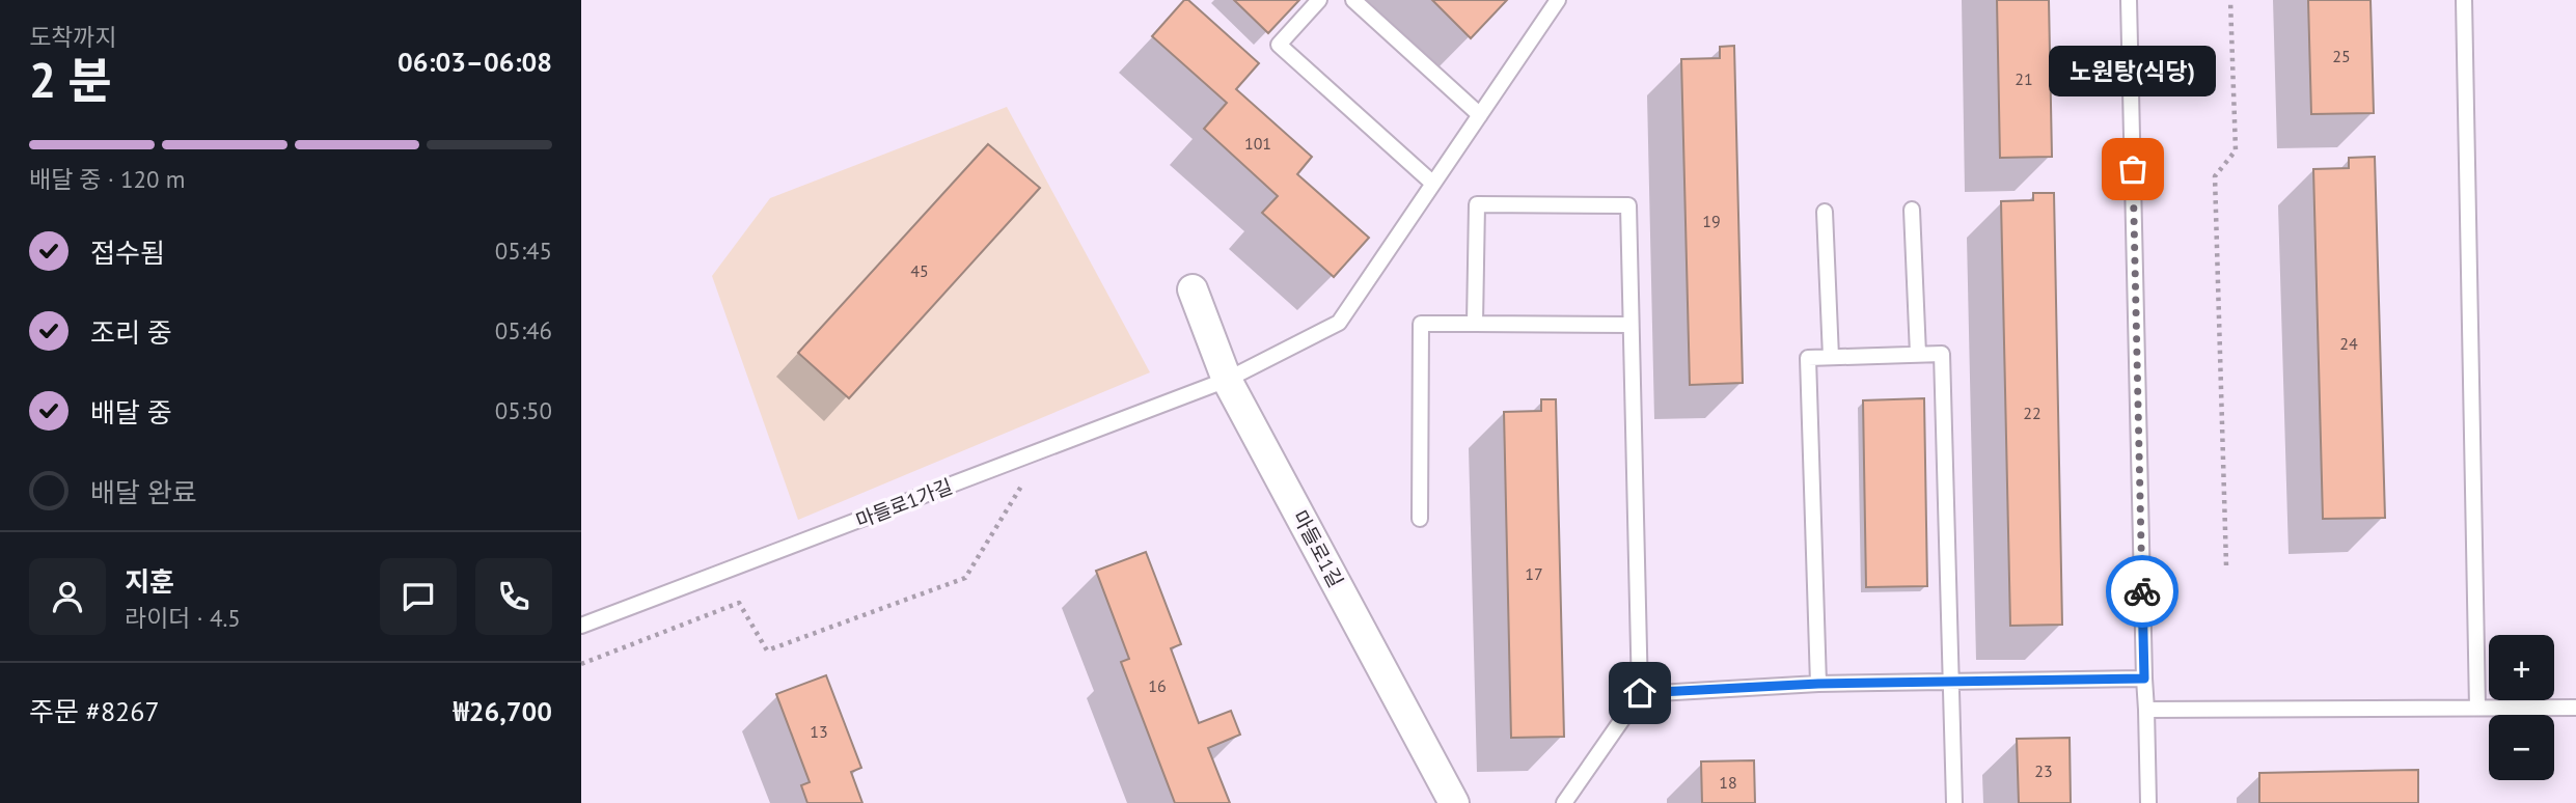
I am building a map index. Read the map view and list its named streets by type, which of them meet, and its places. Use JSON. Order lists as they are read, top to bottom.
{
  "streets": {
    "street": ["마들로1길"],
    "lane": ["마들로1가길"]
  },
  "crossings": [
    ["마들로1가길", "마들로1길"]
  ],
  "places": ["노원탕(식당)"],
  "house_numbers": [
    "25",
    "21",
    "101",
    "19",
    "45",
    "24",
    "22",
    "17",
    "16",
    "13",
    "23",
    "18"
  ],
  "page": {
    "heading": ["2 분", "도착까지", "06:03–06:08"],
    "panel": [
      "지훈",
      "라이더 · 4.5",
      "주문 #8267",
      "₩26,700"
    ],
    "bubble": "노원탕(식당)",
    "bar": "배달 중 · 120 m",
    "list": [
      ["접수됨", "05:45"],
      ["조리 중", "05:46"],
      ["배달 중", "05:50"],
      "배달 완료"
    ],
    "map_buttons": ["+", "−"]
  }
}
